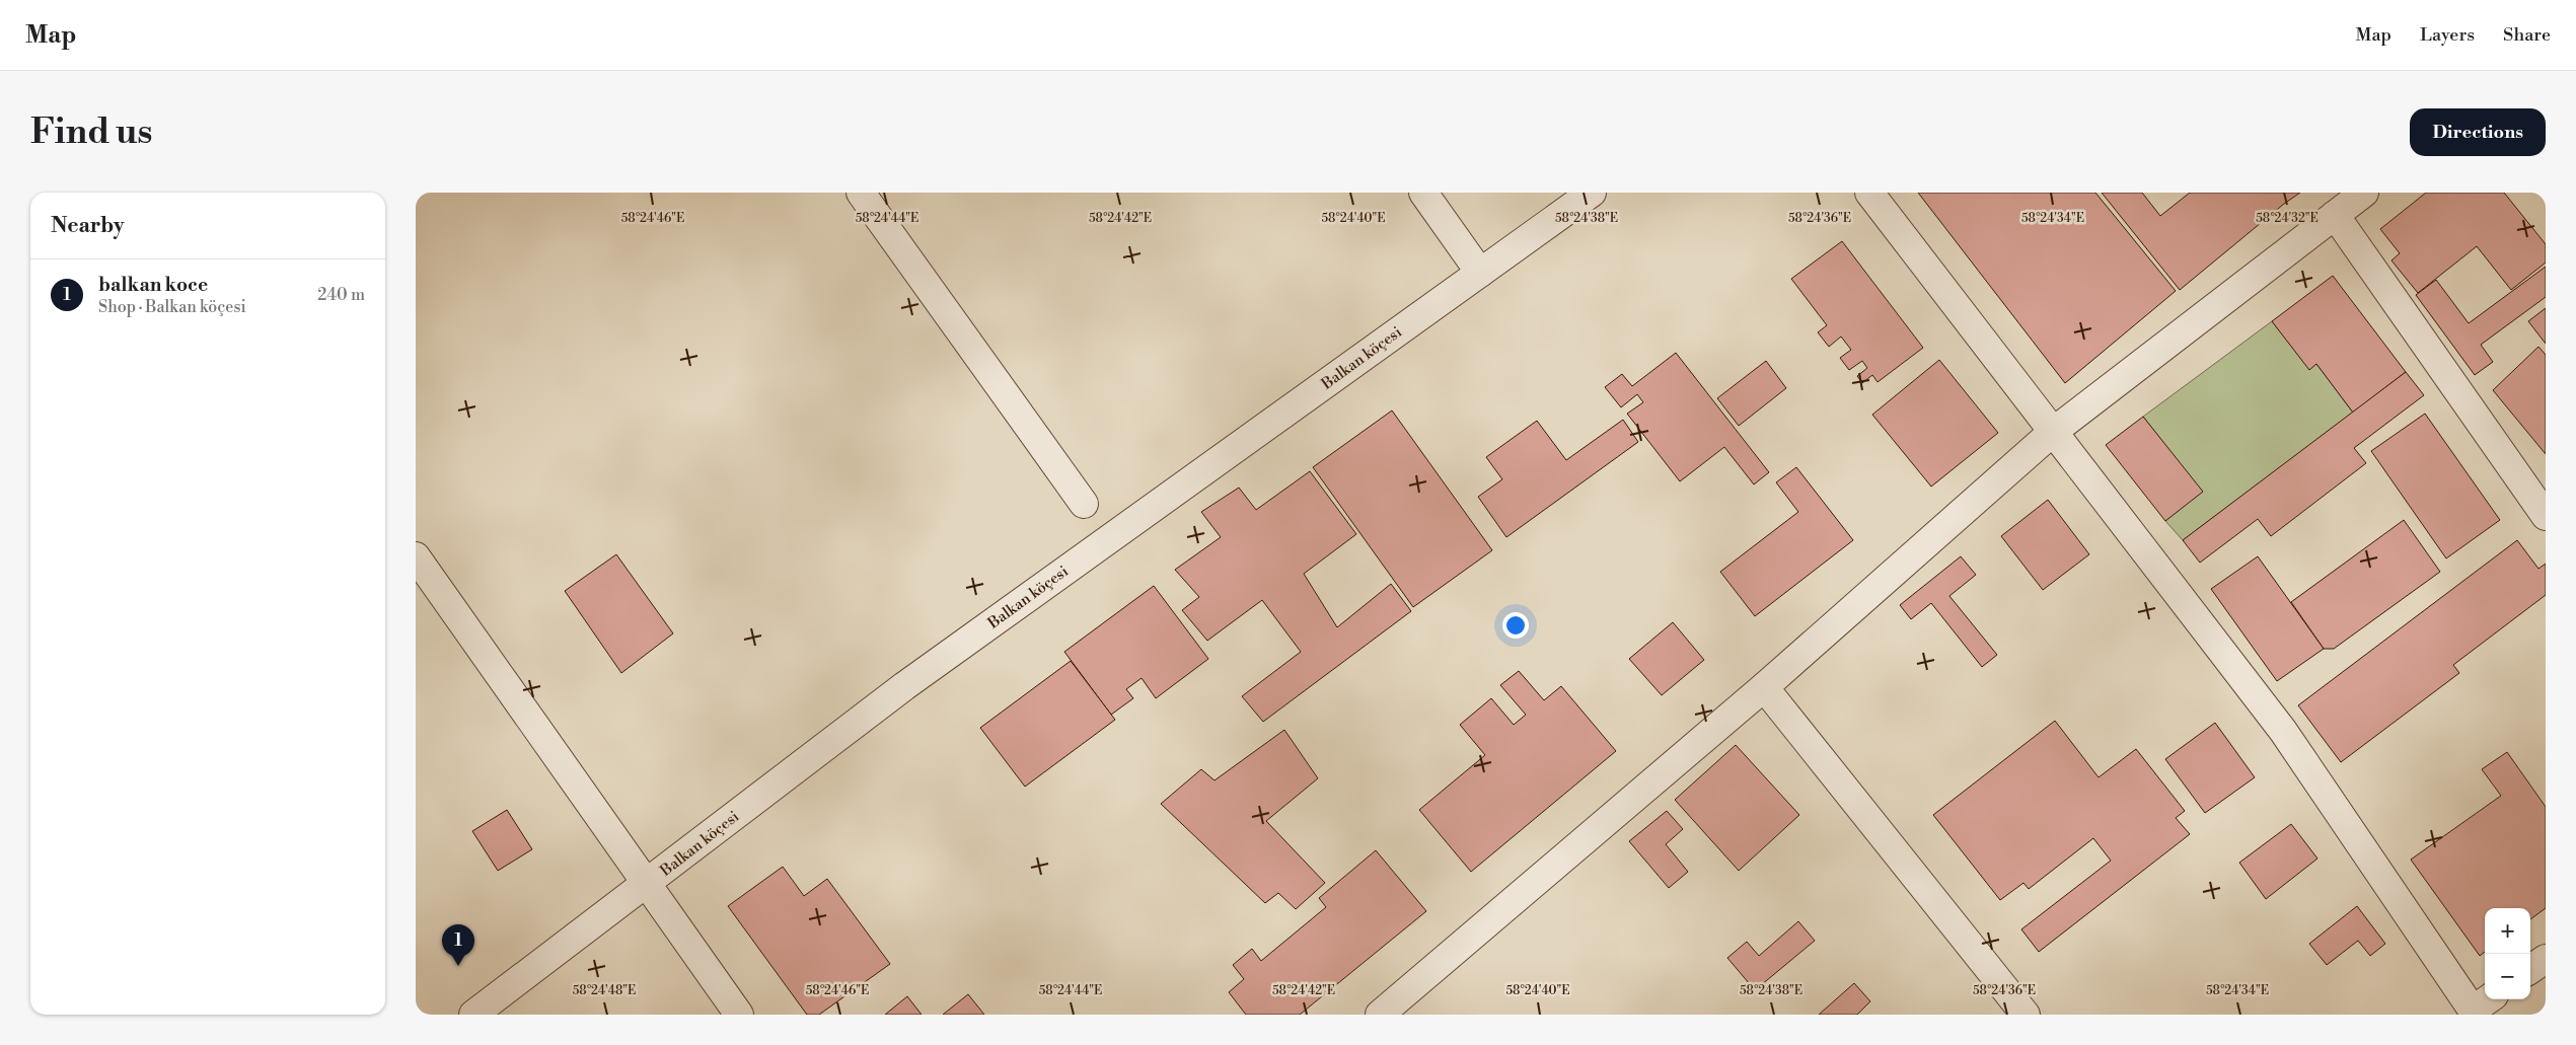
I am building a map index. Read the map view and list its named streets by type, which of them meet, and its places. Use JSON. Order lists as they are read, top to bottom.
{
  "streets": {
    "street": ["Balkan köçesi"]
  },
  "page": {
    "header": "Map",
    "nav": ["Map", "Layers", "Share"],
    "buttons": "Directions",
    "title": "Find us",
    "heading": "Nearby",
    "list": [
      {
        "mark": "1",
        "name": "balkan koce",
        "note": "Shop · Balkan köçesi",
        "value": "240 m"
      }
    ],
    "map_buttons": ["+", "−"],
    "pins": "1"
  },
  "coordinates": [
    "58°24'46\"E",
    "58°24'44\"E",
    "58°24'42\"E",
    "58°24'40\"E",
    "58°24'38\"E",
    "58°24'36\"E",
    "58°24'34\"E",
    "58°24'32\"E",
    "58°24'48\"E"
  ]
}
